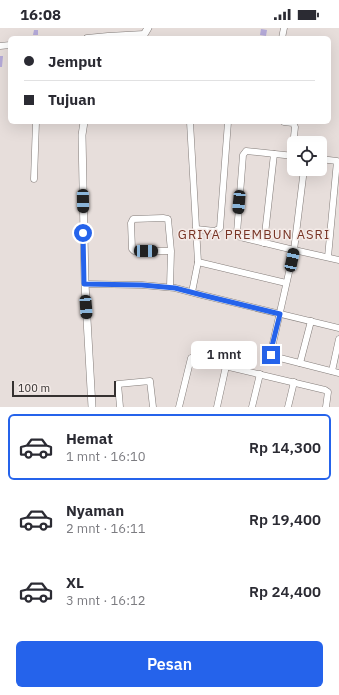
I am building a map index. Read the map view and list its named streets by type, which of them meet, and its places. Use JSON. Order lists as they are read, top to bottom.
{
  "districts": ["GRIYA PREMBUN ASRI"],
  "scale_bar": "100 m",
  "page": {
    "status": "16:08",
    "banner": ["Jemput", "Tujuan"],
    "bubble": "1 mnt",
    "scale": "100 m",
    "list": [
      {
        "name": "Hemat",
        "note": "1 mnt · 16:10",
        "value": "Rp 14,300"
      },
      {
        "name": "Nyaman",
        "note": "2 mnt · 16:11",
        "value": "Rp 19,400"
      },
      {
        "name": "XL",
        "note": "3 mnt · 16:12",
        "value": "Rp 24,400"
      }
    ],
    "buttons": "Pesan"
  }
}
